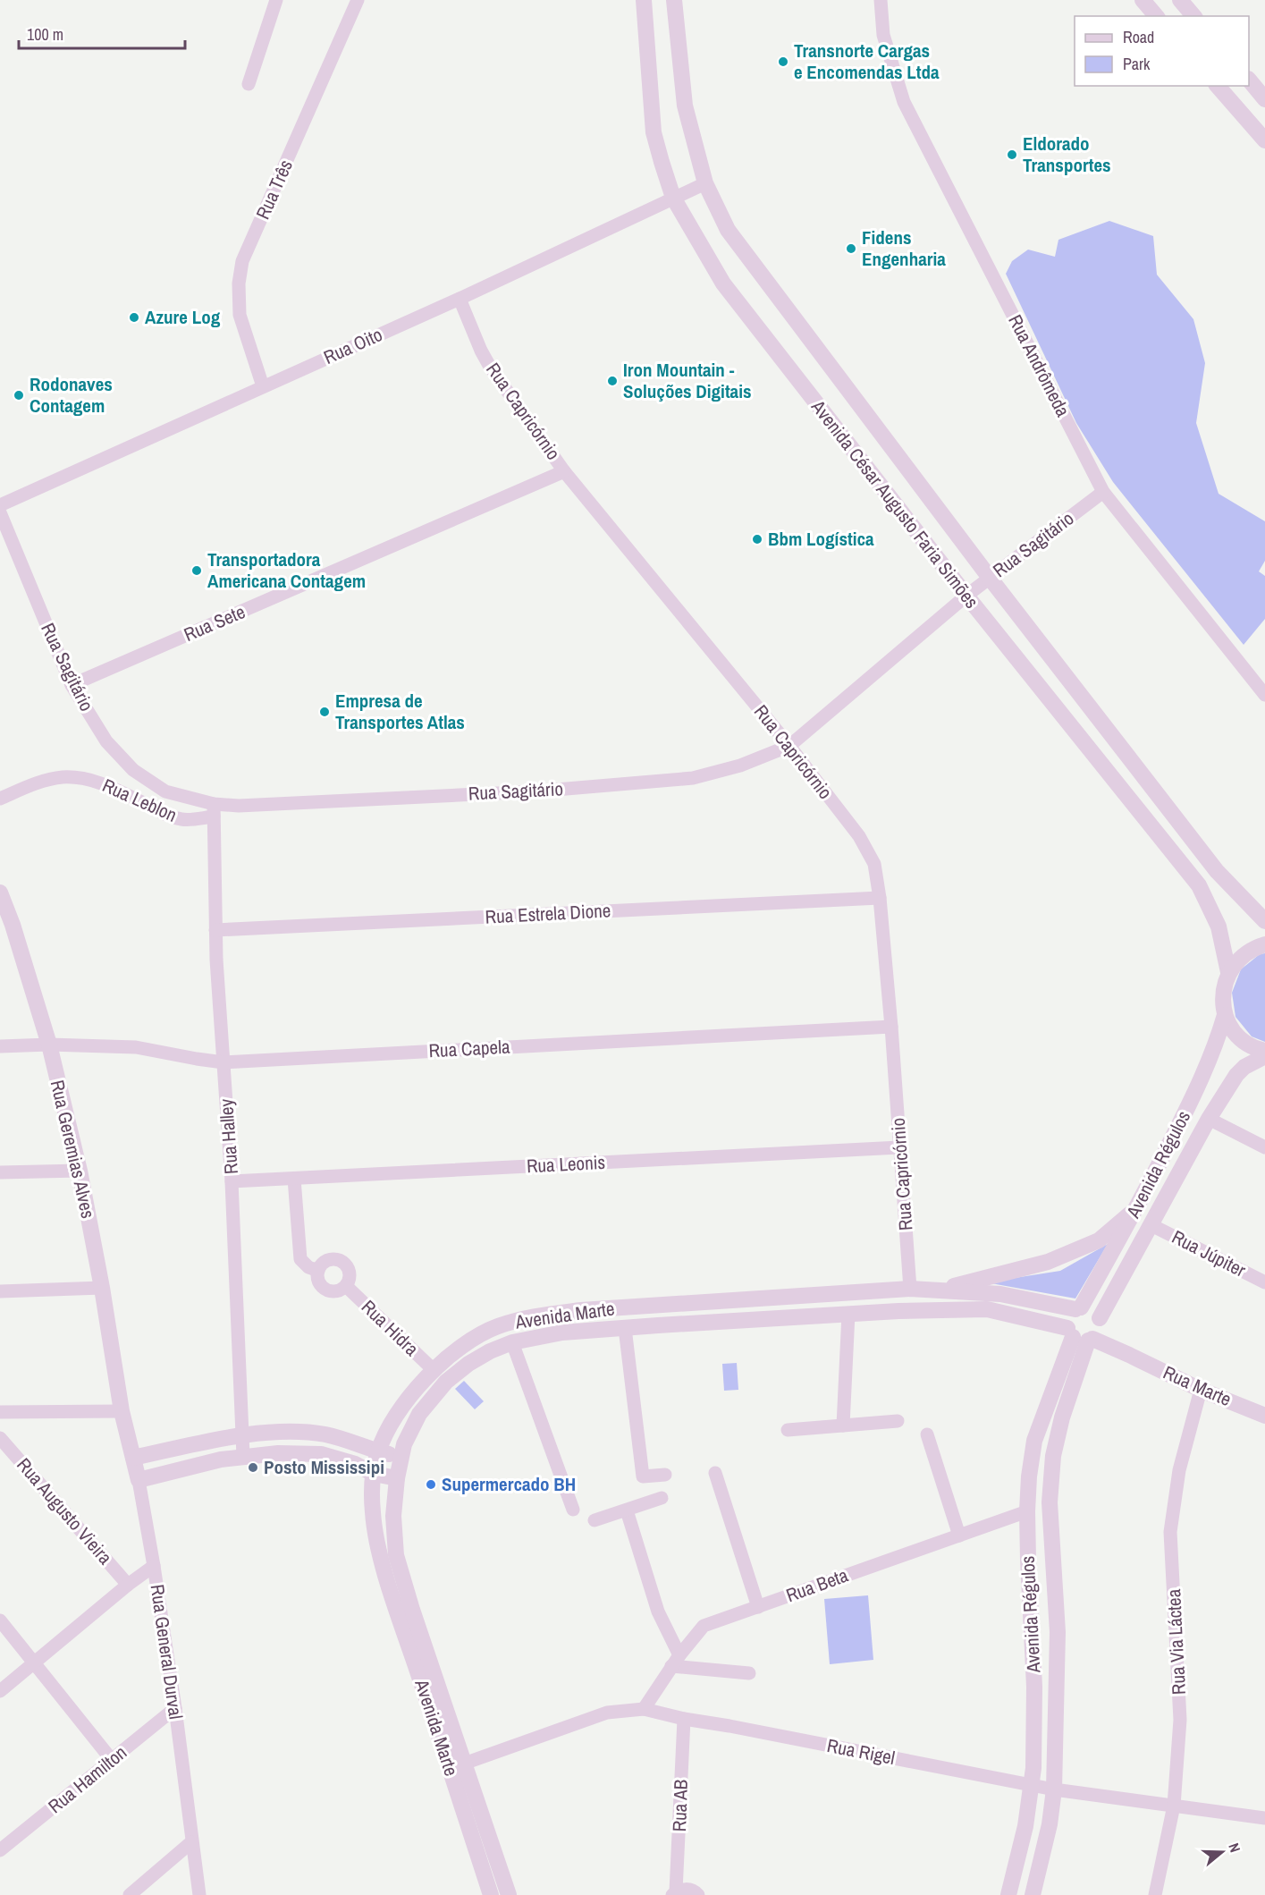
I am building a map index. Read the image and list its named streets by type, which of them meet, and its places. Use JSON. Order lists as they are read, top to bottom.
{
  "streets": {
    "street": [
      "Rua Três",
      "Rua Oito",
      "Rua Andrômeda",
      "Rua Capricórnio",
      "Avenida César Augusto Faria Simões",
      "Rua Sagitário",
      "Rua Sete",
      "Rua Leblon",
      "Rua Estrela Dione",
      "Rua Capela",
      "Rua Halley",
      "Rua Geremias Alves",
      "Rua Leonis",
      "Avenida Régulos",
      "Rua Júpiter",
      "Avenida Marte",
      "Rua Hidra",
      "Rua Marte",
      "Rua Augusto Vieira",
      "Rua Beta",
      "Rua Via Láctea",
      "Rua General Durval",
      "Rua Rigel",
      "Rua Hamilton",
      "Rua AB"
    ]
  },
  "crossings": [
    ["Rua Três", "Rua Oito"],
    ["Rua Oito", "Rua Capricórnio"],
    ["Rua Oito", "Avenida César Augusto Faria Simões"],
    ["Rua Andrômeda", "Rua Sagitário"],
    ["Rua Capricórnio", "Rua Sagitário"],
    ["Rua Capricórnio", "Rua Sete"],
    ["Rua Capricórnio", "Rua Estrela Dione"],
    ["Rua Capricórnio", "Rua Capela"],
    ["Rua Capricórnio", "Rua Leonis"],
    ["Rua Capricórnio", "Avenida Marte"],
    ["Avenida César Augusto Faria Simões", "Rua Sagitário"],
    ["Rua Sagitário", "Rua Sete"],
    ["Rua Sagitário", "Rua Leblon"],
    ["Rua Sagitário", "Rua Halley"],
    ["Rua Leblon", "Rua Halley"],
    ["Rua Estrela Dione", "Rua Halley"],
    ["Rua Capela", "Rua Halley"],
    ["Rua Capela", "Rua Geremias Alves"],
    ["Rua Halley", "Rua Leonis"],
    ["Rua Geremias Alves", "Rua General Durval"],
    ["Avenida Régulos", "Rua Júpiter"],
    ["Avenida Régulos", "Avenida Marte"],
    ["Avenida Régulos", "Rua Marte"],
    ["Avenida Régulos", "Rua Beta"],
    ["Avenida Régulos", "Rua Rigel"],
    ["Avenida Marte", "Rua Hidra"],
    ["Avenida Marte", "Rua Marte"],
    ["Avenida Marte", "Rua Rigel"],
    ["Rua Marte", "Rua Via Láctea"],
    ["Rua Beta", "Rua Rigel"],
    ["Rua Via Láctea", "Rua Rigel"],
    ["Rua General Durval", "Rua Hamilton"],
    ["Rua Rigel", "Rua AB"]
  ],
  "places": [
    "Transnorte Cargas e Encomendas Ltda",
    "Eldorado Transportes",
    "Fidens Engenharia",
    "Azure Log",
    "Iron Mountain - Soluções Digitais",
    "Rodonaves Contagem",
    "Bbm Logística",
    "Transportadora Americana Contagem",
    "Empresa de Transportes Atlas",
    "Posto Mississipi",
    "Supermercado BH"
  ],
  "legend": ["Road", "Park"],
  "scale_bar": "100 m",
  "north": "right"
}
